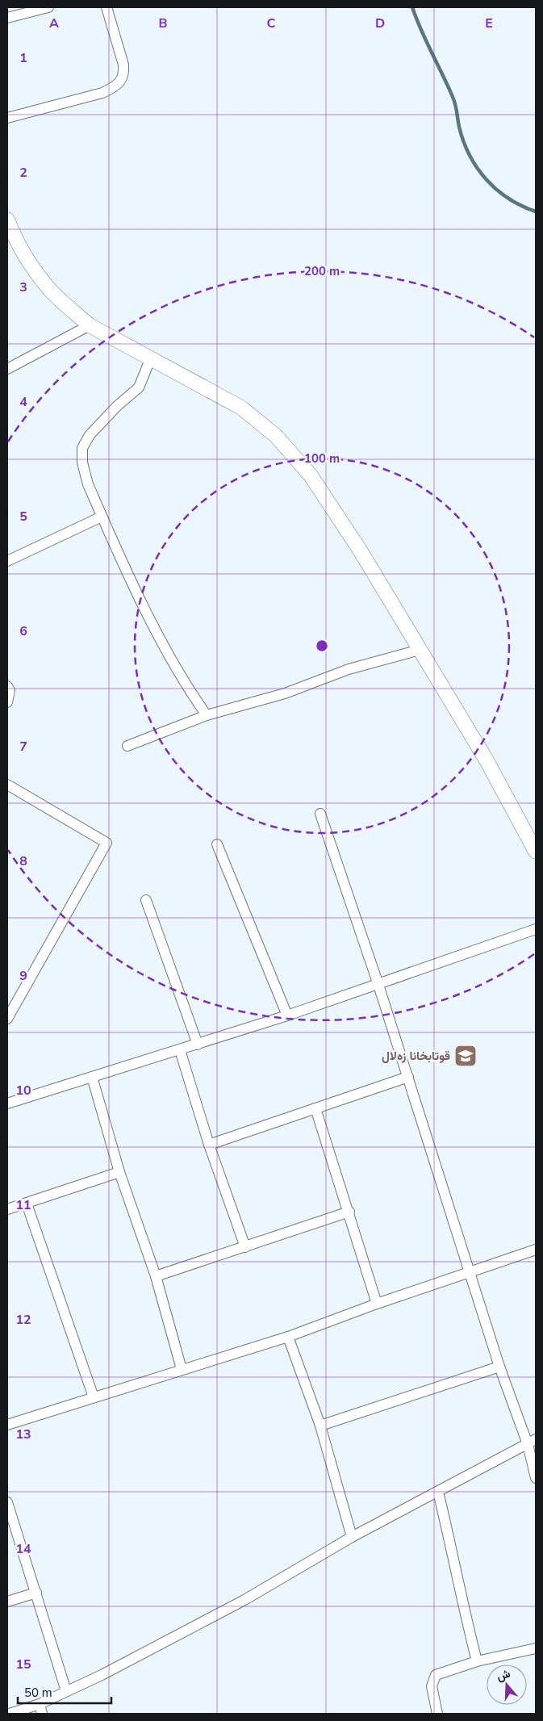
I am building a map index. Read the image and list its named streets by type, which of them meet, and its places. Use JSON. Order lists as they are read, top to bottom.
{
  "places": {
    "school or university": ["قوتابخانا زەلال"]
  },
  "scale_bar": "50 m",
  "north": "top",
  "grid": {
    "columns": [
      "A",
      "B",
      "C",
      "D",
      "E"
    ],
    "rows": [
      "1",
      "2",
      "3",
      "4",
      "5",
      "6",
      "7",
      "8",
      "9",
      "10",
      "11",
      "12",
      "13",
      "14",
      "15"
    ]
  },
  "rings": ["200 m", "100 m"]
}
